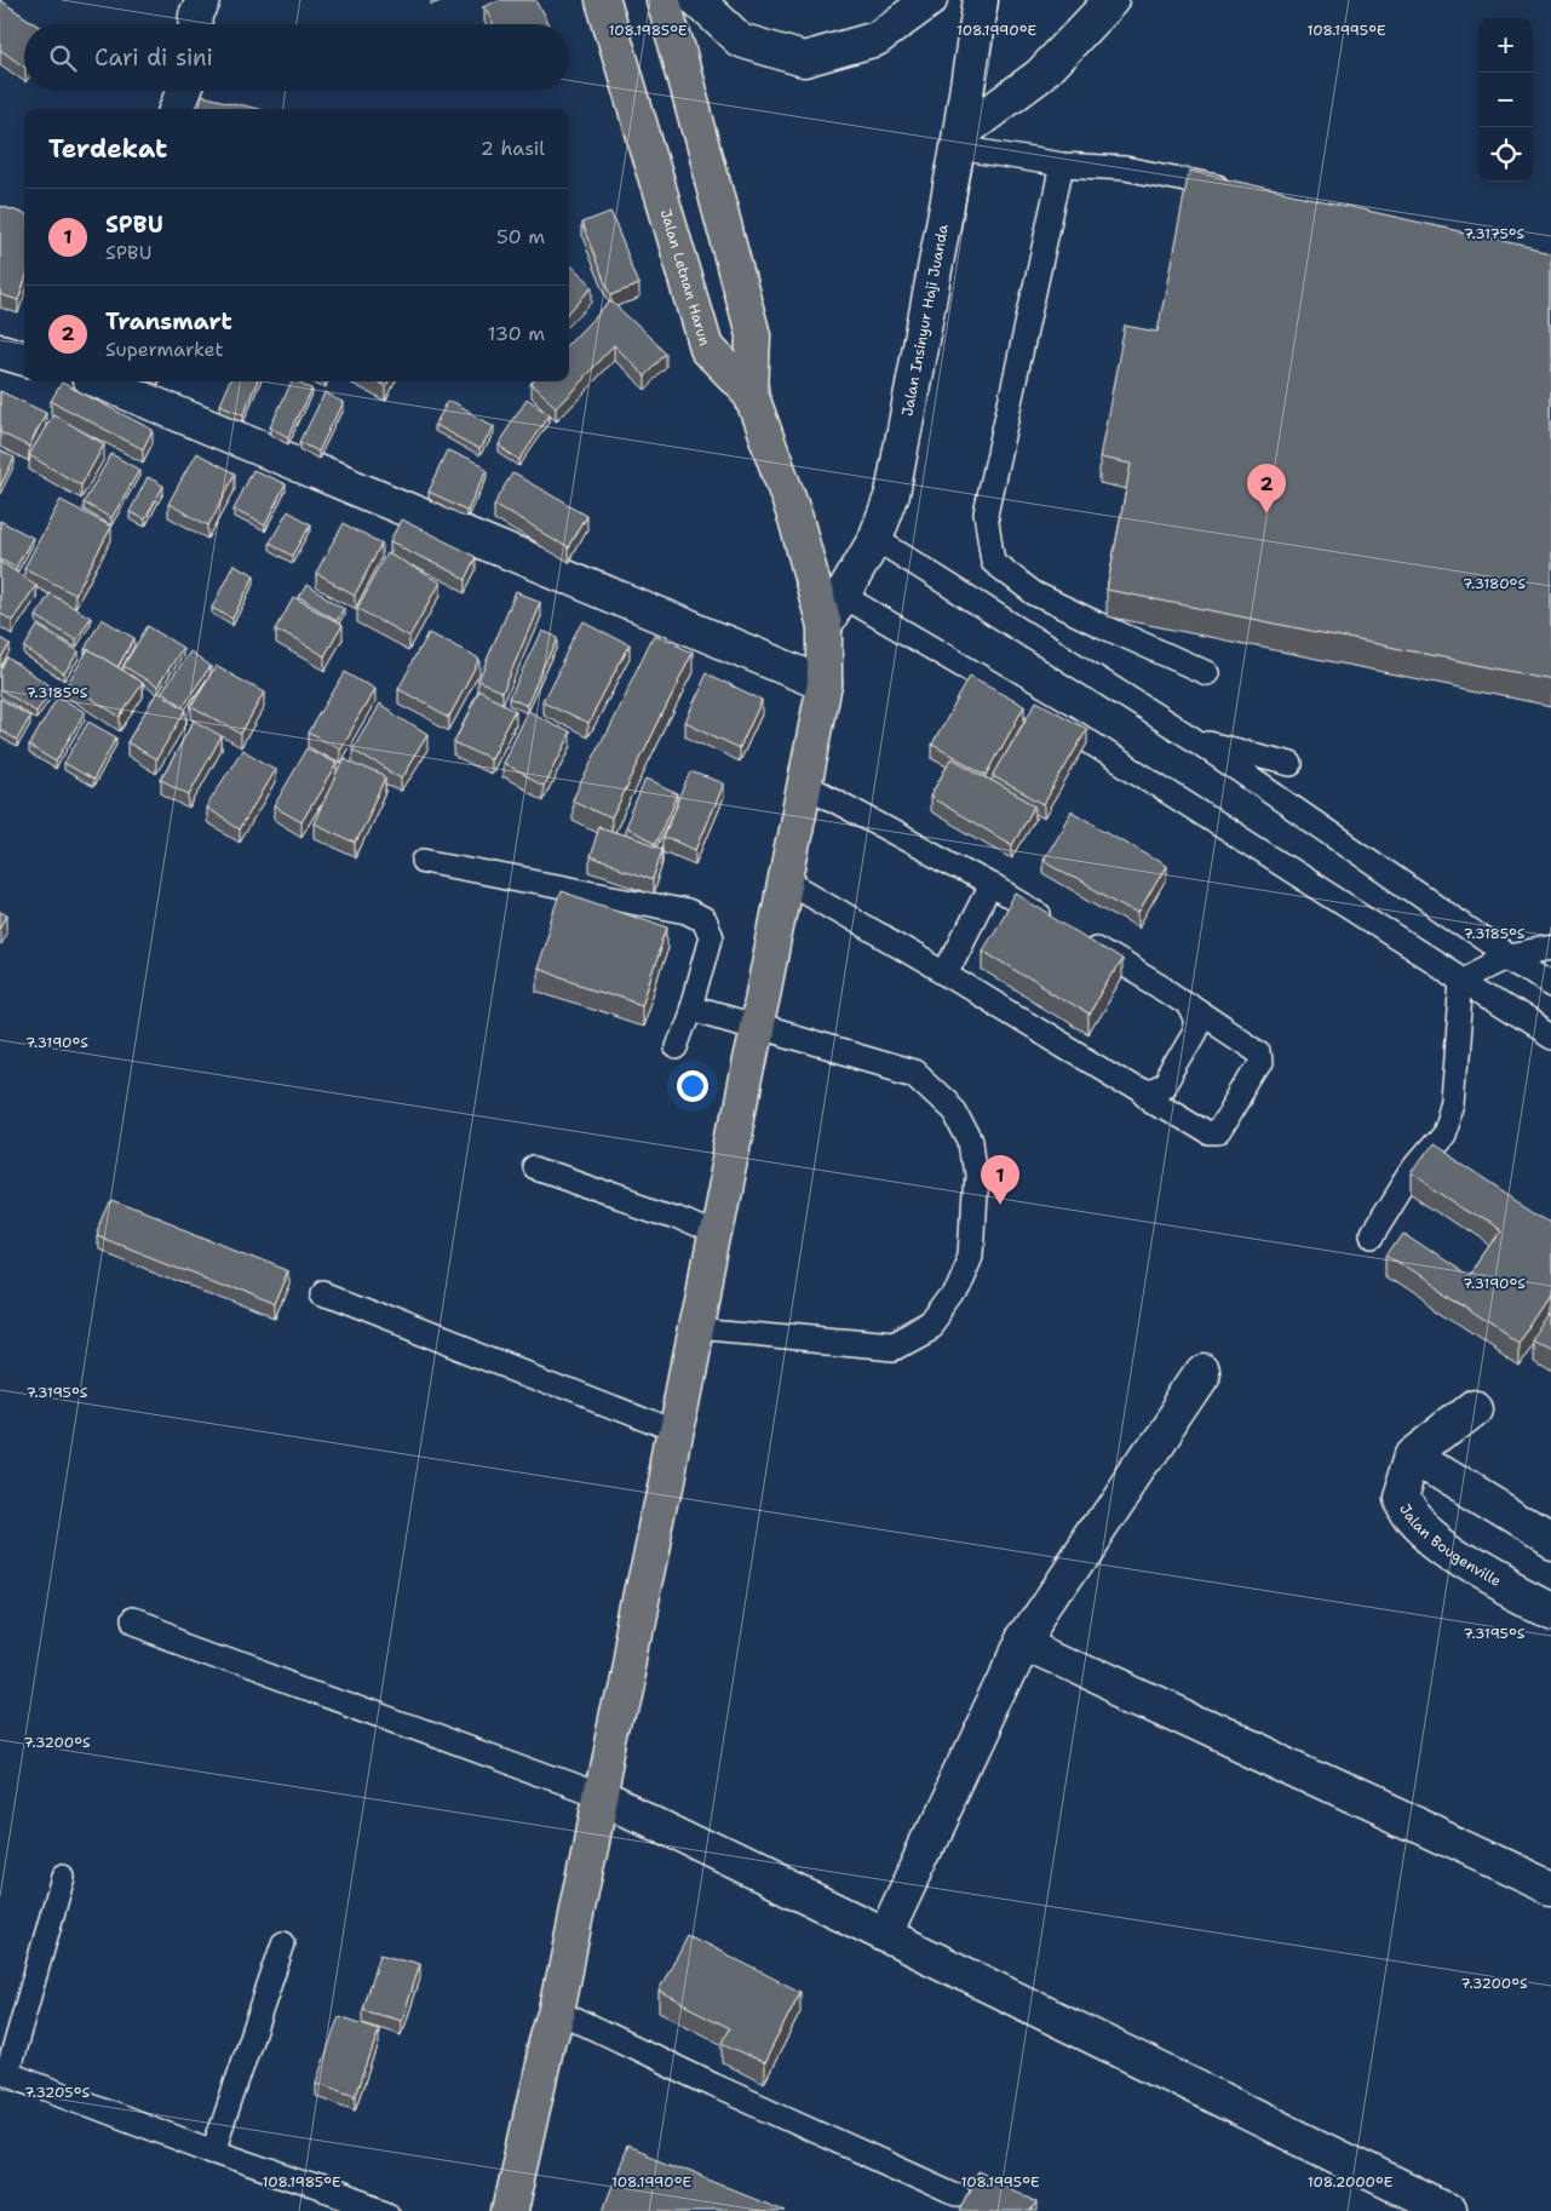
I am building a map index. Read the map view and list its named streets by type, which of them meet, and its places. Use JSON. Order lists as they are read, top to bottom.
{
  "streets": {
    "main road": ["Jalan Letnan Harun"],
    "street": ["Jalan Insinyur Haji Juanda", "Jalan Bougenville"]
  },
  "page": {
    "map_buttons": ["+", "−"],
    "search": "Cari di sini",
    "heading": ["Terdekat", "2 hasil"],
    "list": [
      {
        "mark": "1",
        "name": "SPBU",
        "note": "SPBU",
        "value": "50 m"
      },
      {
        "mark": "2",
        "name": "Transmart",
        "note": "Supermarket",
        "value": "130 m"
      }
    ],
    "pins": ["2", "1"]
  },
  "coordinates": [
    "108.1985°E",
    "108.1990°E",
    "108.1995°E",
    "7.3175°S",
    "7.3180°S",
    "7.3185°S",
    "7.3190°S",
    "7.3195°S",
    "7.3200°S",
    "7.3205°S",
    "108.2000°E"
  ]
}
